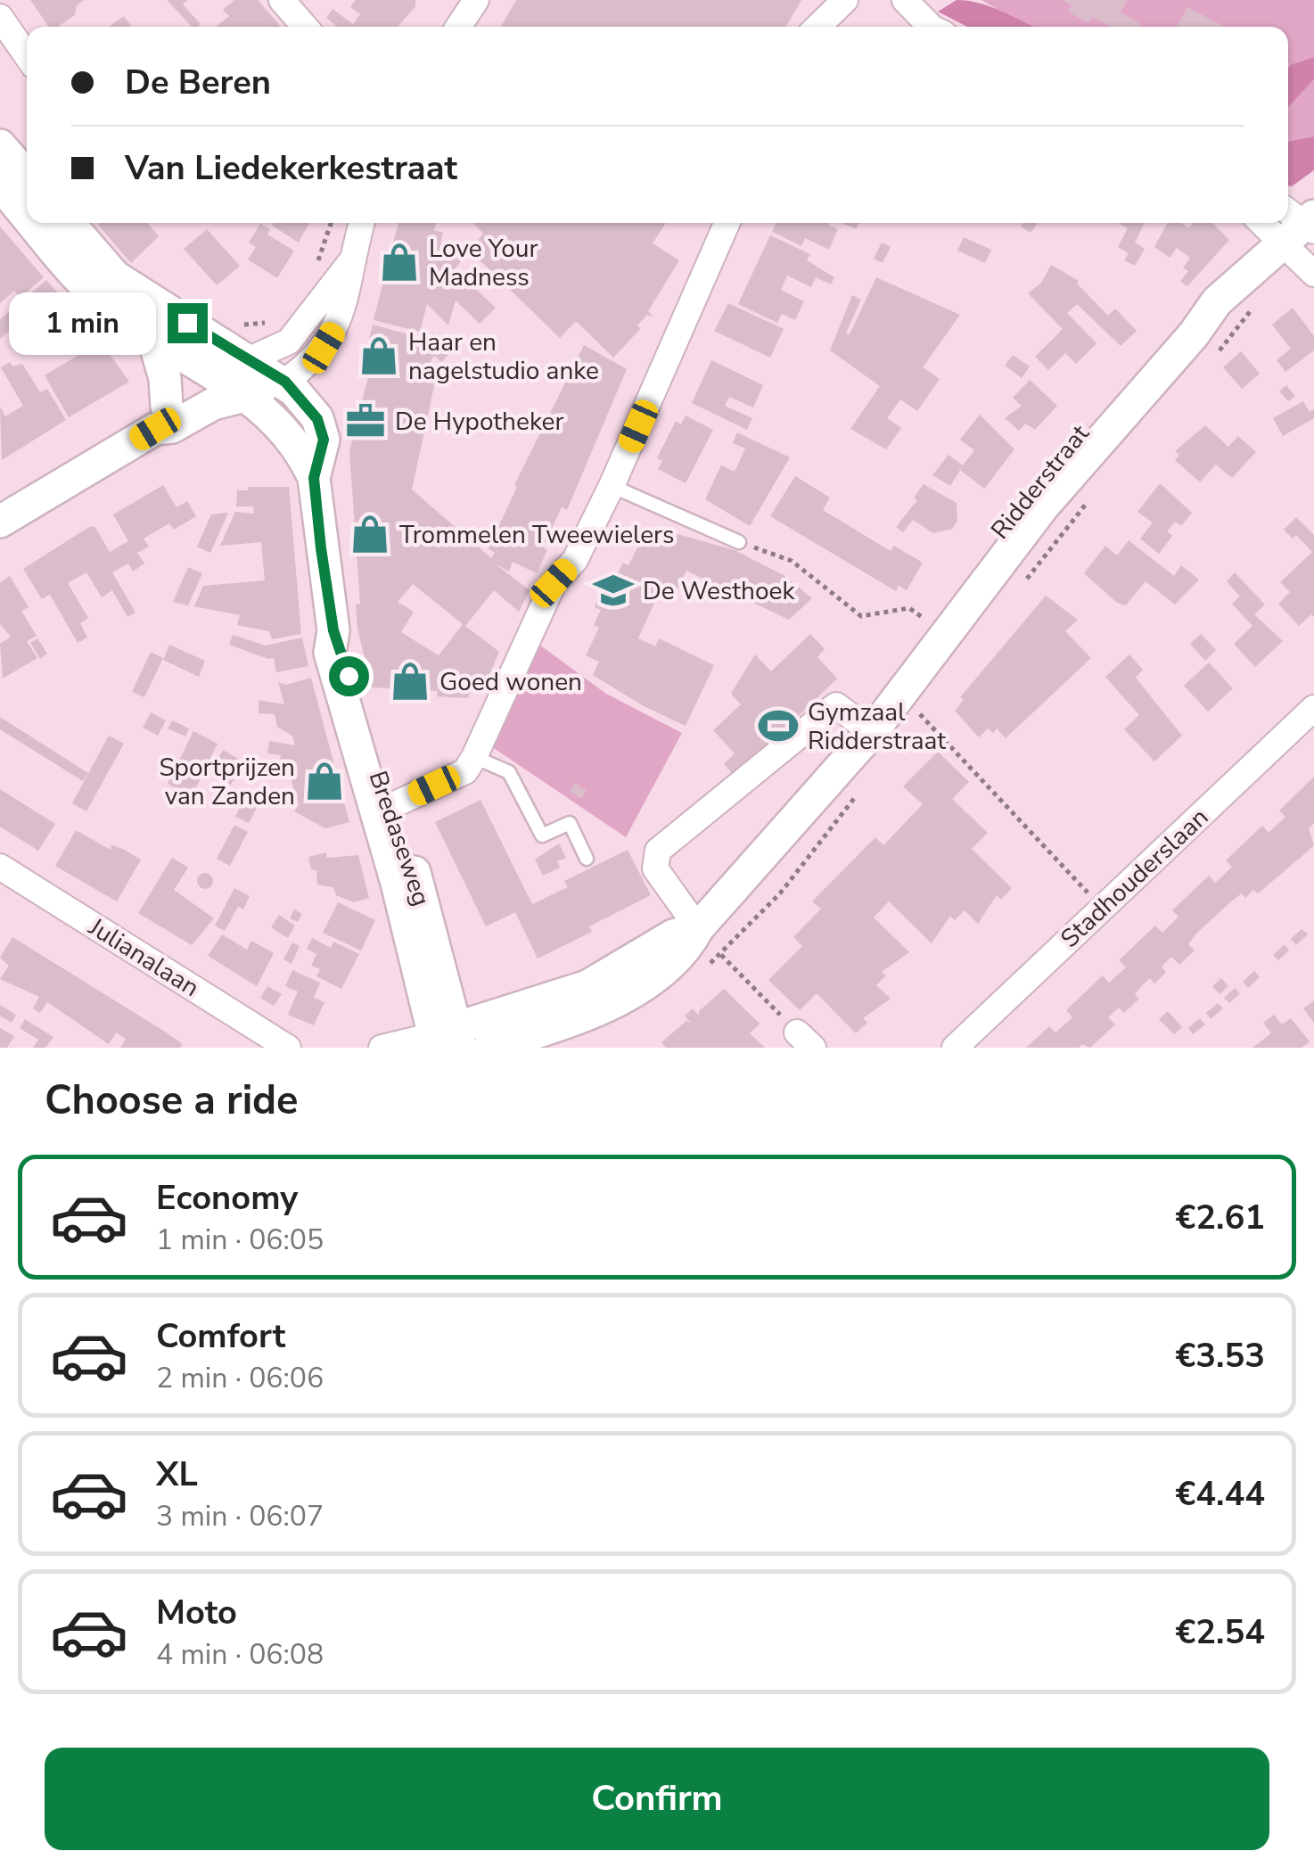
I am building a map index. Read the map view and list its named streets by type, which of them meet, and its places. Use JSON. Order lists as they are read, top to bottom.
{
  "streets": {
    "street": [
      "Ridderstraat",
      "Bredaseweg",
      "Stadhouderslaan",
      "Julianalaan"
    ]
  },
  "crossings": [
    ["Ridderstraat", "Bredaseweg"]
  ],
  "places": {
    "shop": [
      "Love Your Madness",
      "Haar en nagelstudio anke",
      "Trommelen Tweewielers",
      "Goed wonen",
      "Sportprijzen van Zanden"
    ],
    "office": ["De Hypotheker"],
    "school or university": ["De Westhoek"],
    "sports": ["Gymzaal Ridderstraat"]
  },
  "page": {
    "banner": ["De Beren", "Van Liedekerkestraat"],
    "bubble": "1 min",
    "heading": "Choose a ride",
    "list": [
      {
        "name": "Economy",
        "note": "1 min · 06:05",
        "value": "€2.61"
      },
      {
        "name": "Comfort",
        "note": "2 min · 06:06",
        "value": "€3.53"
      },
      {
        "name": "XL",
        "note": "3 min · 06:07",
        "value": "€4.44"
      },
      {
        "name": "Moto",
        "note": "4 min · 06:08",
        "value": "€2.54"
      }
    ],
    "buttons": "Confirm"
  }
}
